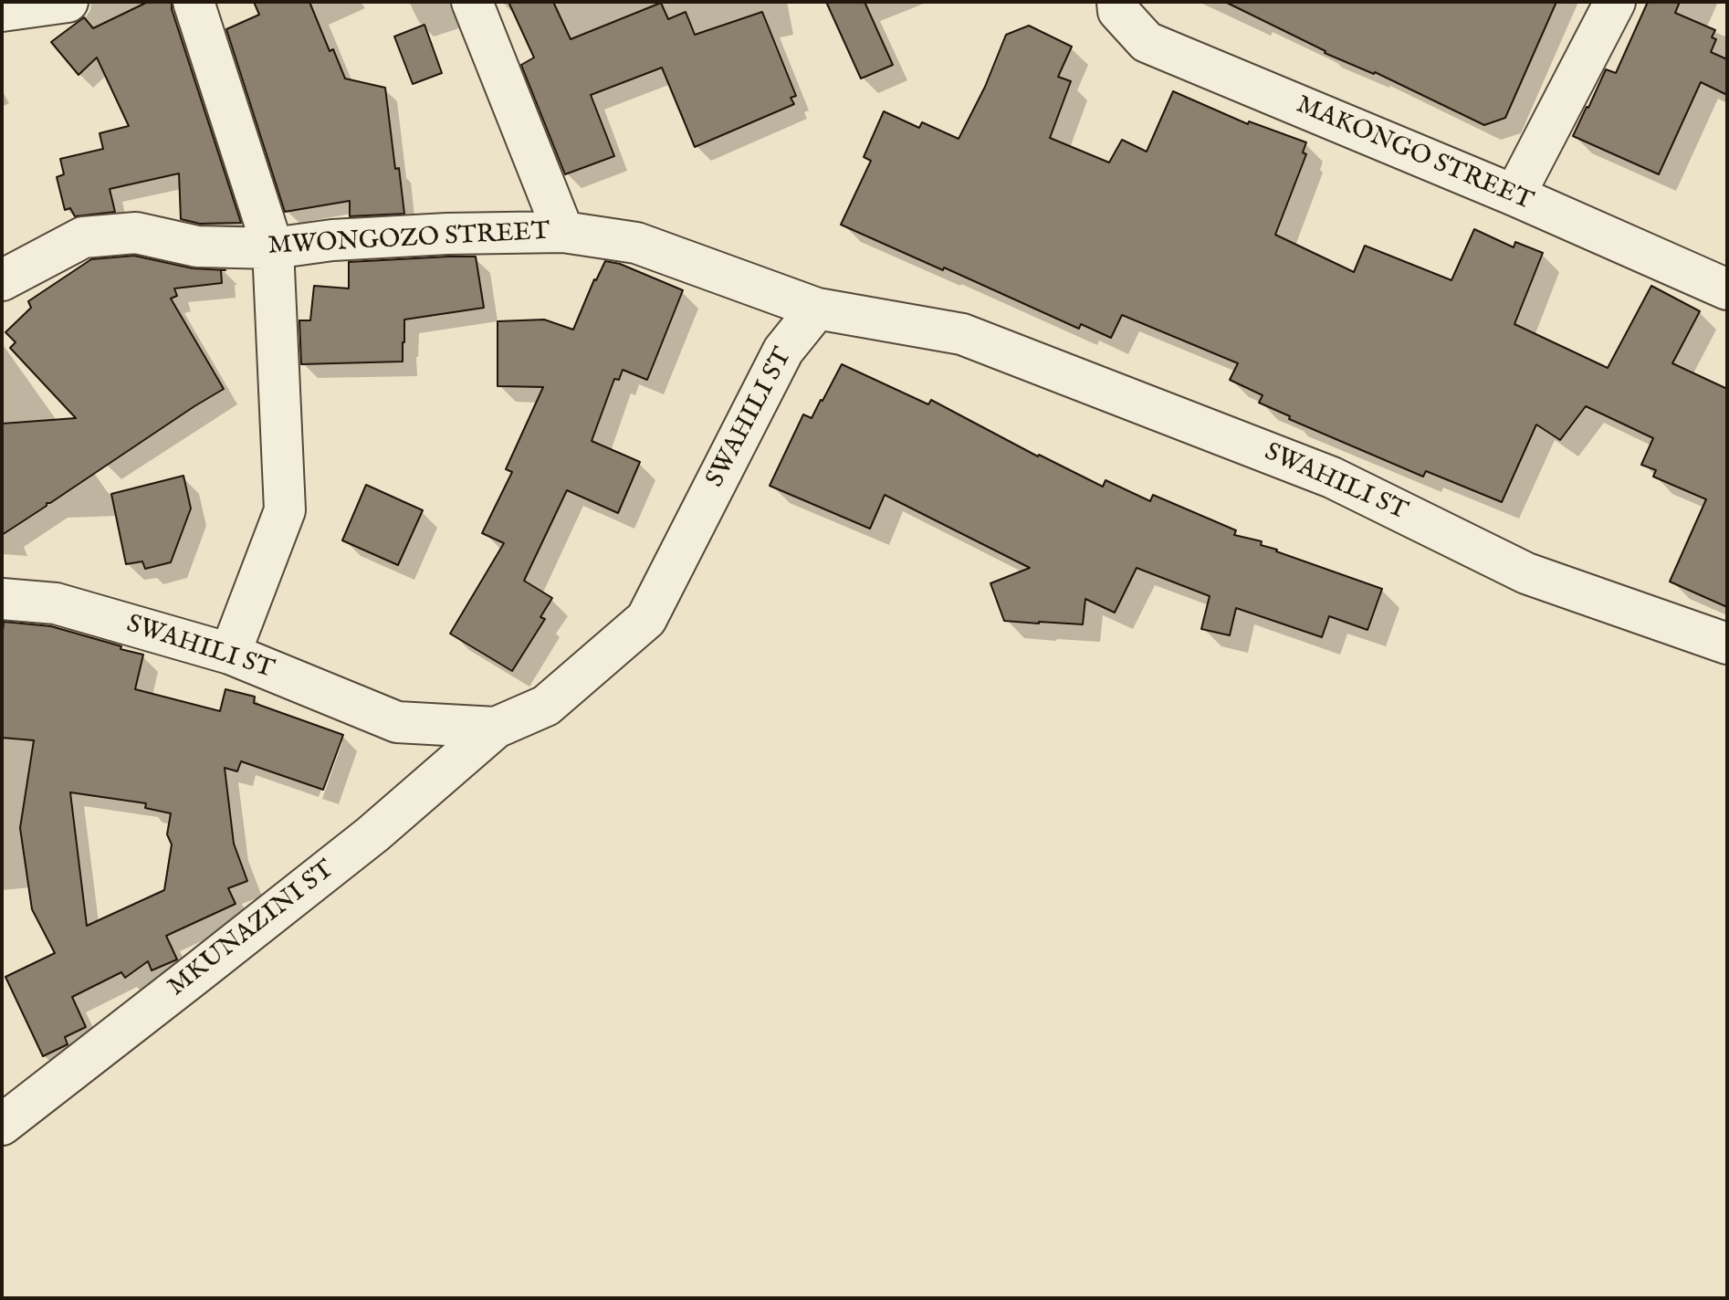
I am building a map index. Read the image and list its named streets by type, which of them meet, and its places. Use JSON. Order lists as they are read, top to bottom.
{
  "streets": {
    "street": [
      "MAKONGO STREET",
      "MWONGOZO STREET",
      "SWAHILI ST",
      "MKUNAZINI ST"
    ]
  },
  "crossings": [
    ["MWONGOZO STREET", "SWAHILI ST"],
    ["SWAHILI ST", "MKUNAZINI ST"]
  ]
}
